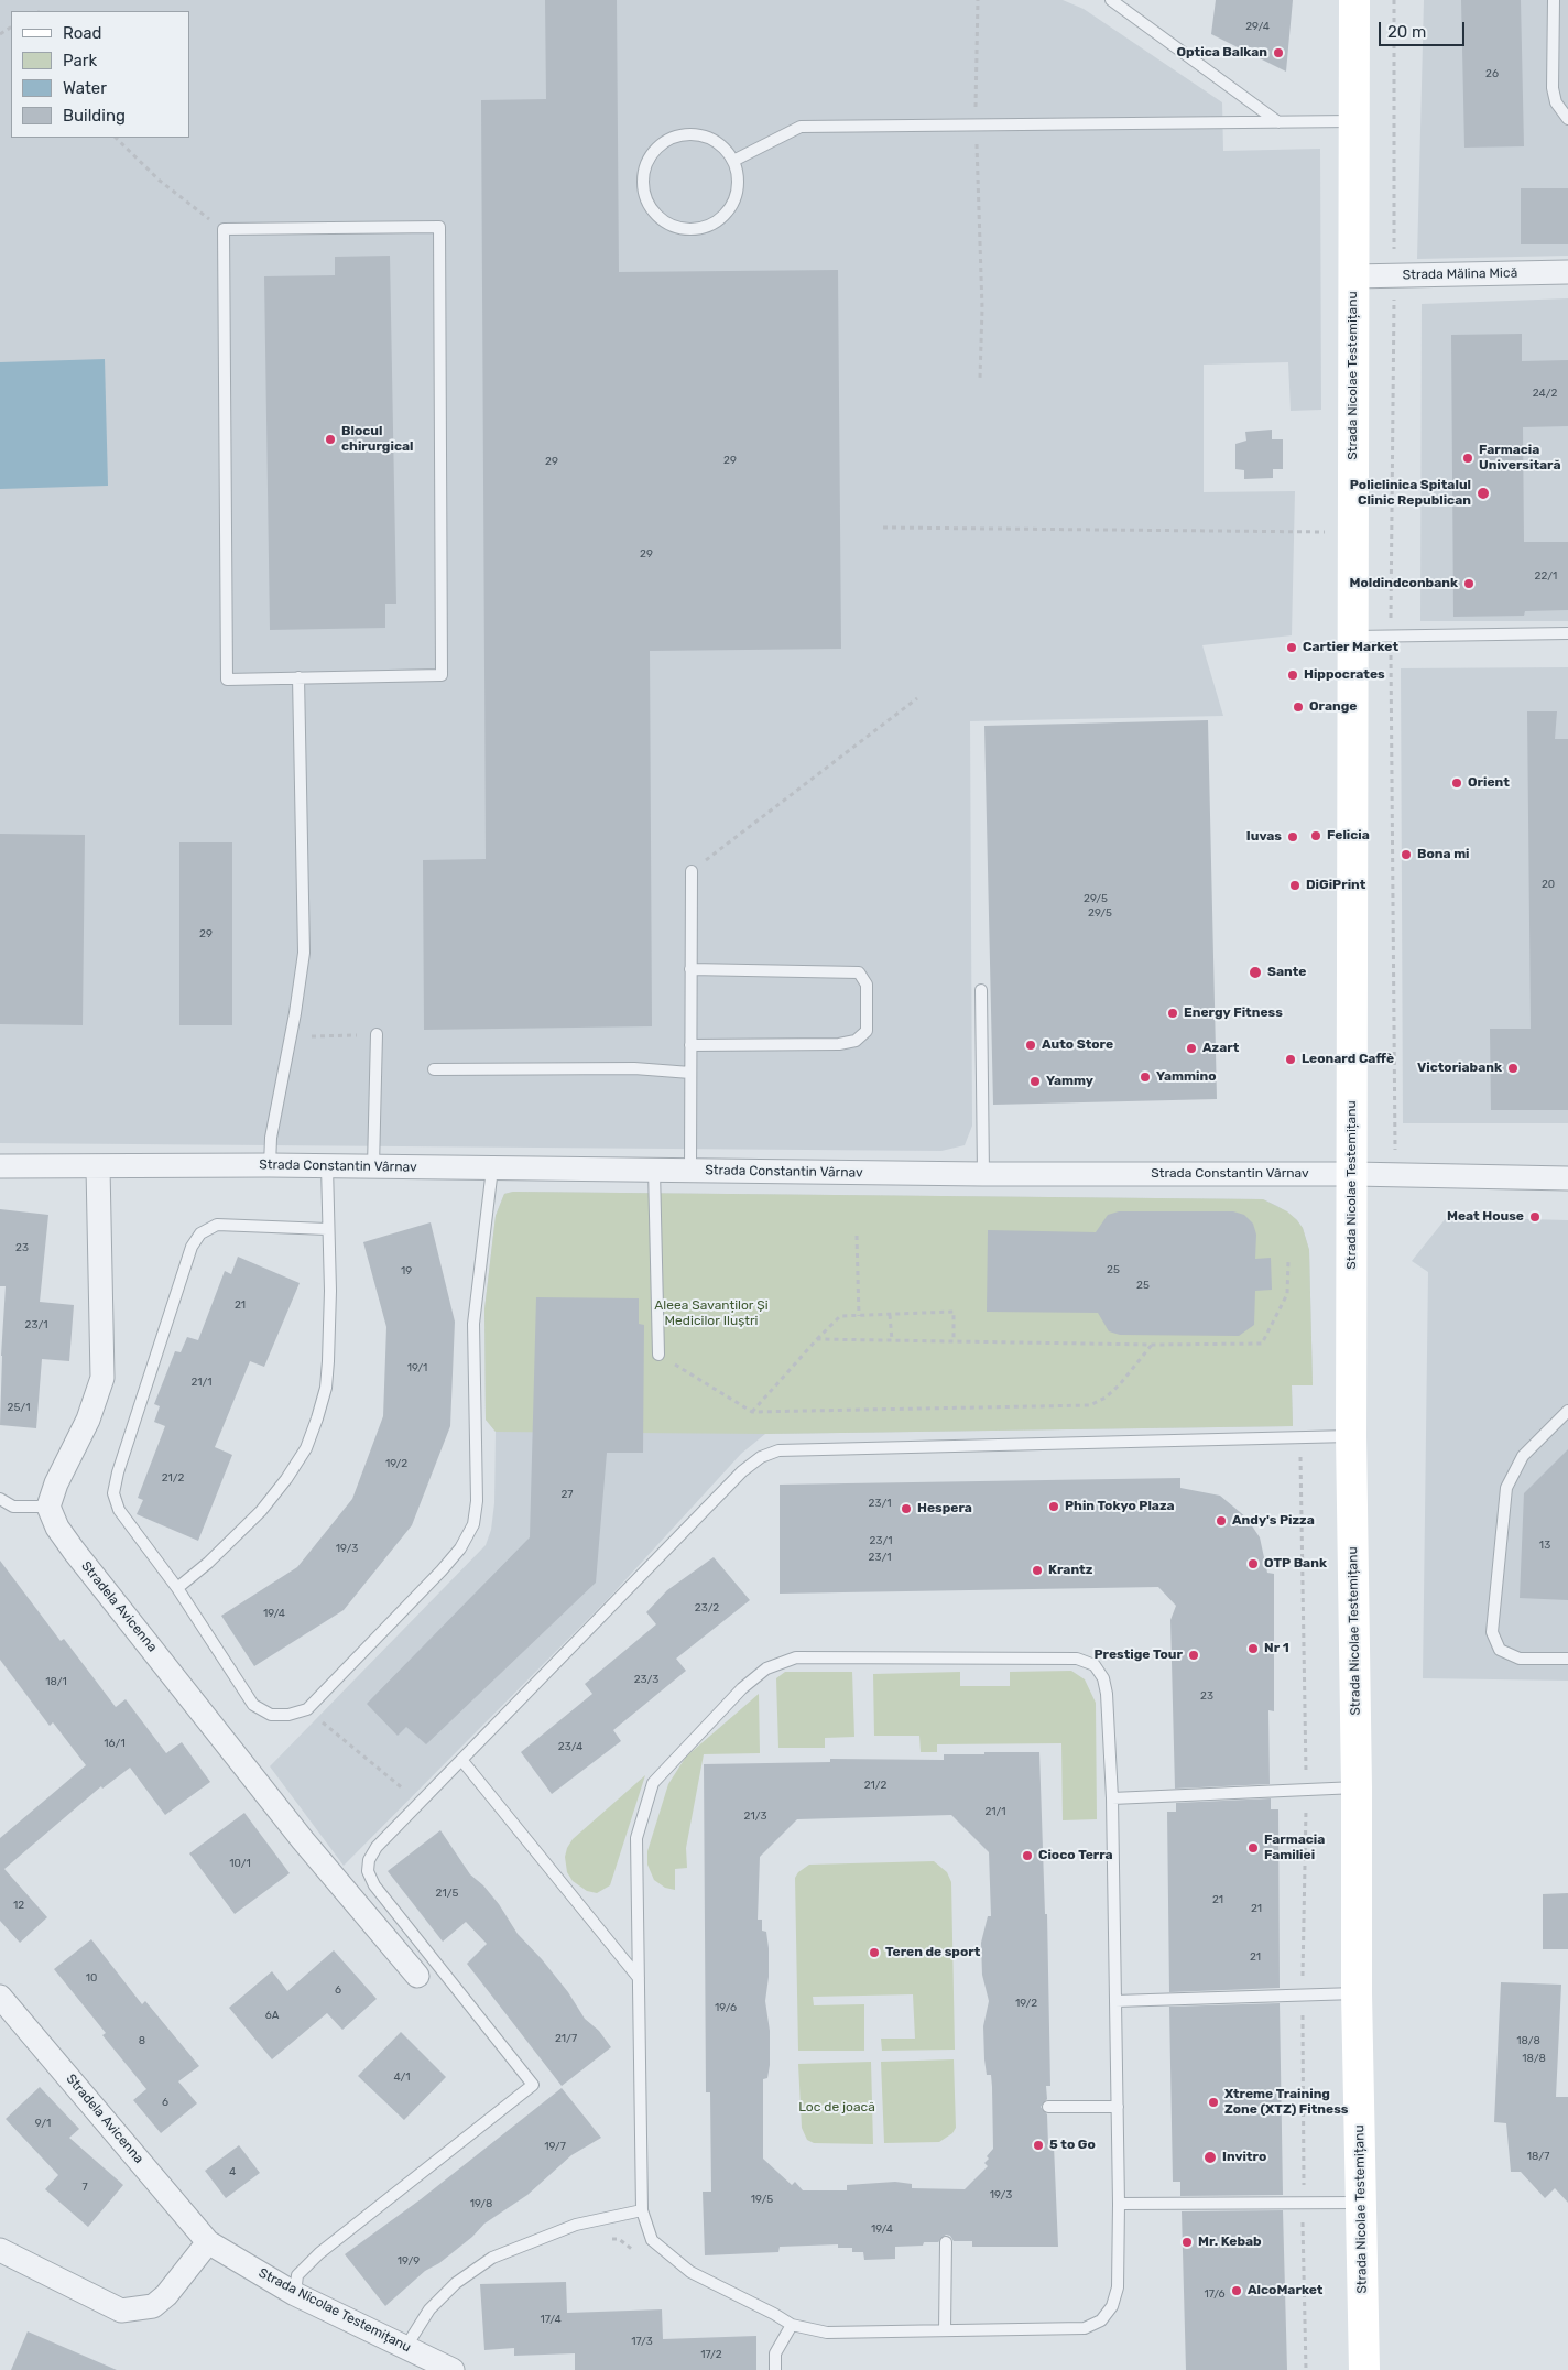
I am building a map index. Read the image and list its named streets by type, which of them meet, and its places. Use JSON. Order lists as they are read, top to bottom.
{
  "streets": {
    "main road": ["Strada Nicolae Testemițanu"],
    "street": ["Strada Mălina Mică", "Strada Constantin Vârnav", "Stradela Avicenna"]
  },
  "crossings": [
    ["Strada Mălina Mică", "Strada Nicolae Testemițanu"],
    ["Strada Nicolae Testemițanu", "Strada Constantin Vârnav"],
    ["Strada Nicolae Testemițanu", "Stradela Avicenna"]
  ],
  "parks": ["Aleea Savanților Și Medicilor Iluștri", "Loc de joacă"],
  "places": [
    "Optica Balkan",
    "Blocul chirurgical",
    "Farmacia Universitară",
    "Policlinica Spitalul Clinic Republican",
    "Moldindconbank",
    "Cartier Market",
    "Hippocrates",
    "Orange",
    "Orient",
    "Felicia",
    "Iuvas",
    "Bona mi",
    "DiGiPrint",
    "Sante",
    "Energy Fitness",
    "Auto Store",
    "Azart",
    "Leonard Caffè",
    "Victoriabank",
    "Yammino",
    "Yammy",
    "Meat House",
    "Phin Tokyo Plaza",
    "Hespera",
    "Andy's Pizza",
    "OTP Bank",
    "Krantz",
    "Nr 1",
    "Prestige Tour",
    "Farmacia Familiei",
    "Cioco Terra",
    "Teren de sport",
    "Xtreme Training Zone (XTZ) Fitness",
    "5 to Go",
    "Invitro",
    "Mr. Kebab",
    "AlcoMarket"
  ],
  "house_numbers": [
    "29/4",
    "26",
    "24/2",
    "29",
    "29",
    "29",
    "22/1",
    "20",
    "29/5",
    "29/5",
    "29",
    "23",
    "25",
    "19",
    "25",
    "21",
    "23/1",
    "19/1",
    "21/1",
    "25/1",
    "19/2",
    "21/2",
    "27",
    "23/1",
    "23/1",
    "13",
    "19/3",
    "23/1",
    "23/2",
    "19/4",
    "23/3",
    "18/1",
    "23",
    "16/1",
    "23/4",
    "21/2",
    "21/1",
    "21/3",
    "10/1",
    "21/5",
    "21",
    "12",
    "21",
    "21",
    "10",
    "6",
    "19/2",
    "19/6",
    "6A",
    "21/7",
    "8",
    "18/8",
    "18/8",
    "4/1",
    "6",
    "9/1",
    "19/7",
    "18/7",
    "4",
    "7",
    "19/3",
    "19/5",
    "19/8",
    "19/4",
    "19/9",
    "17/6",
    "17/4",
    "17/3",
    "17/2"
  ],
  "legend": [
    "Road",
    "Park",
    "Water",
    "Building"
  ],
  "scale_bar": "20 m"
}
